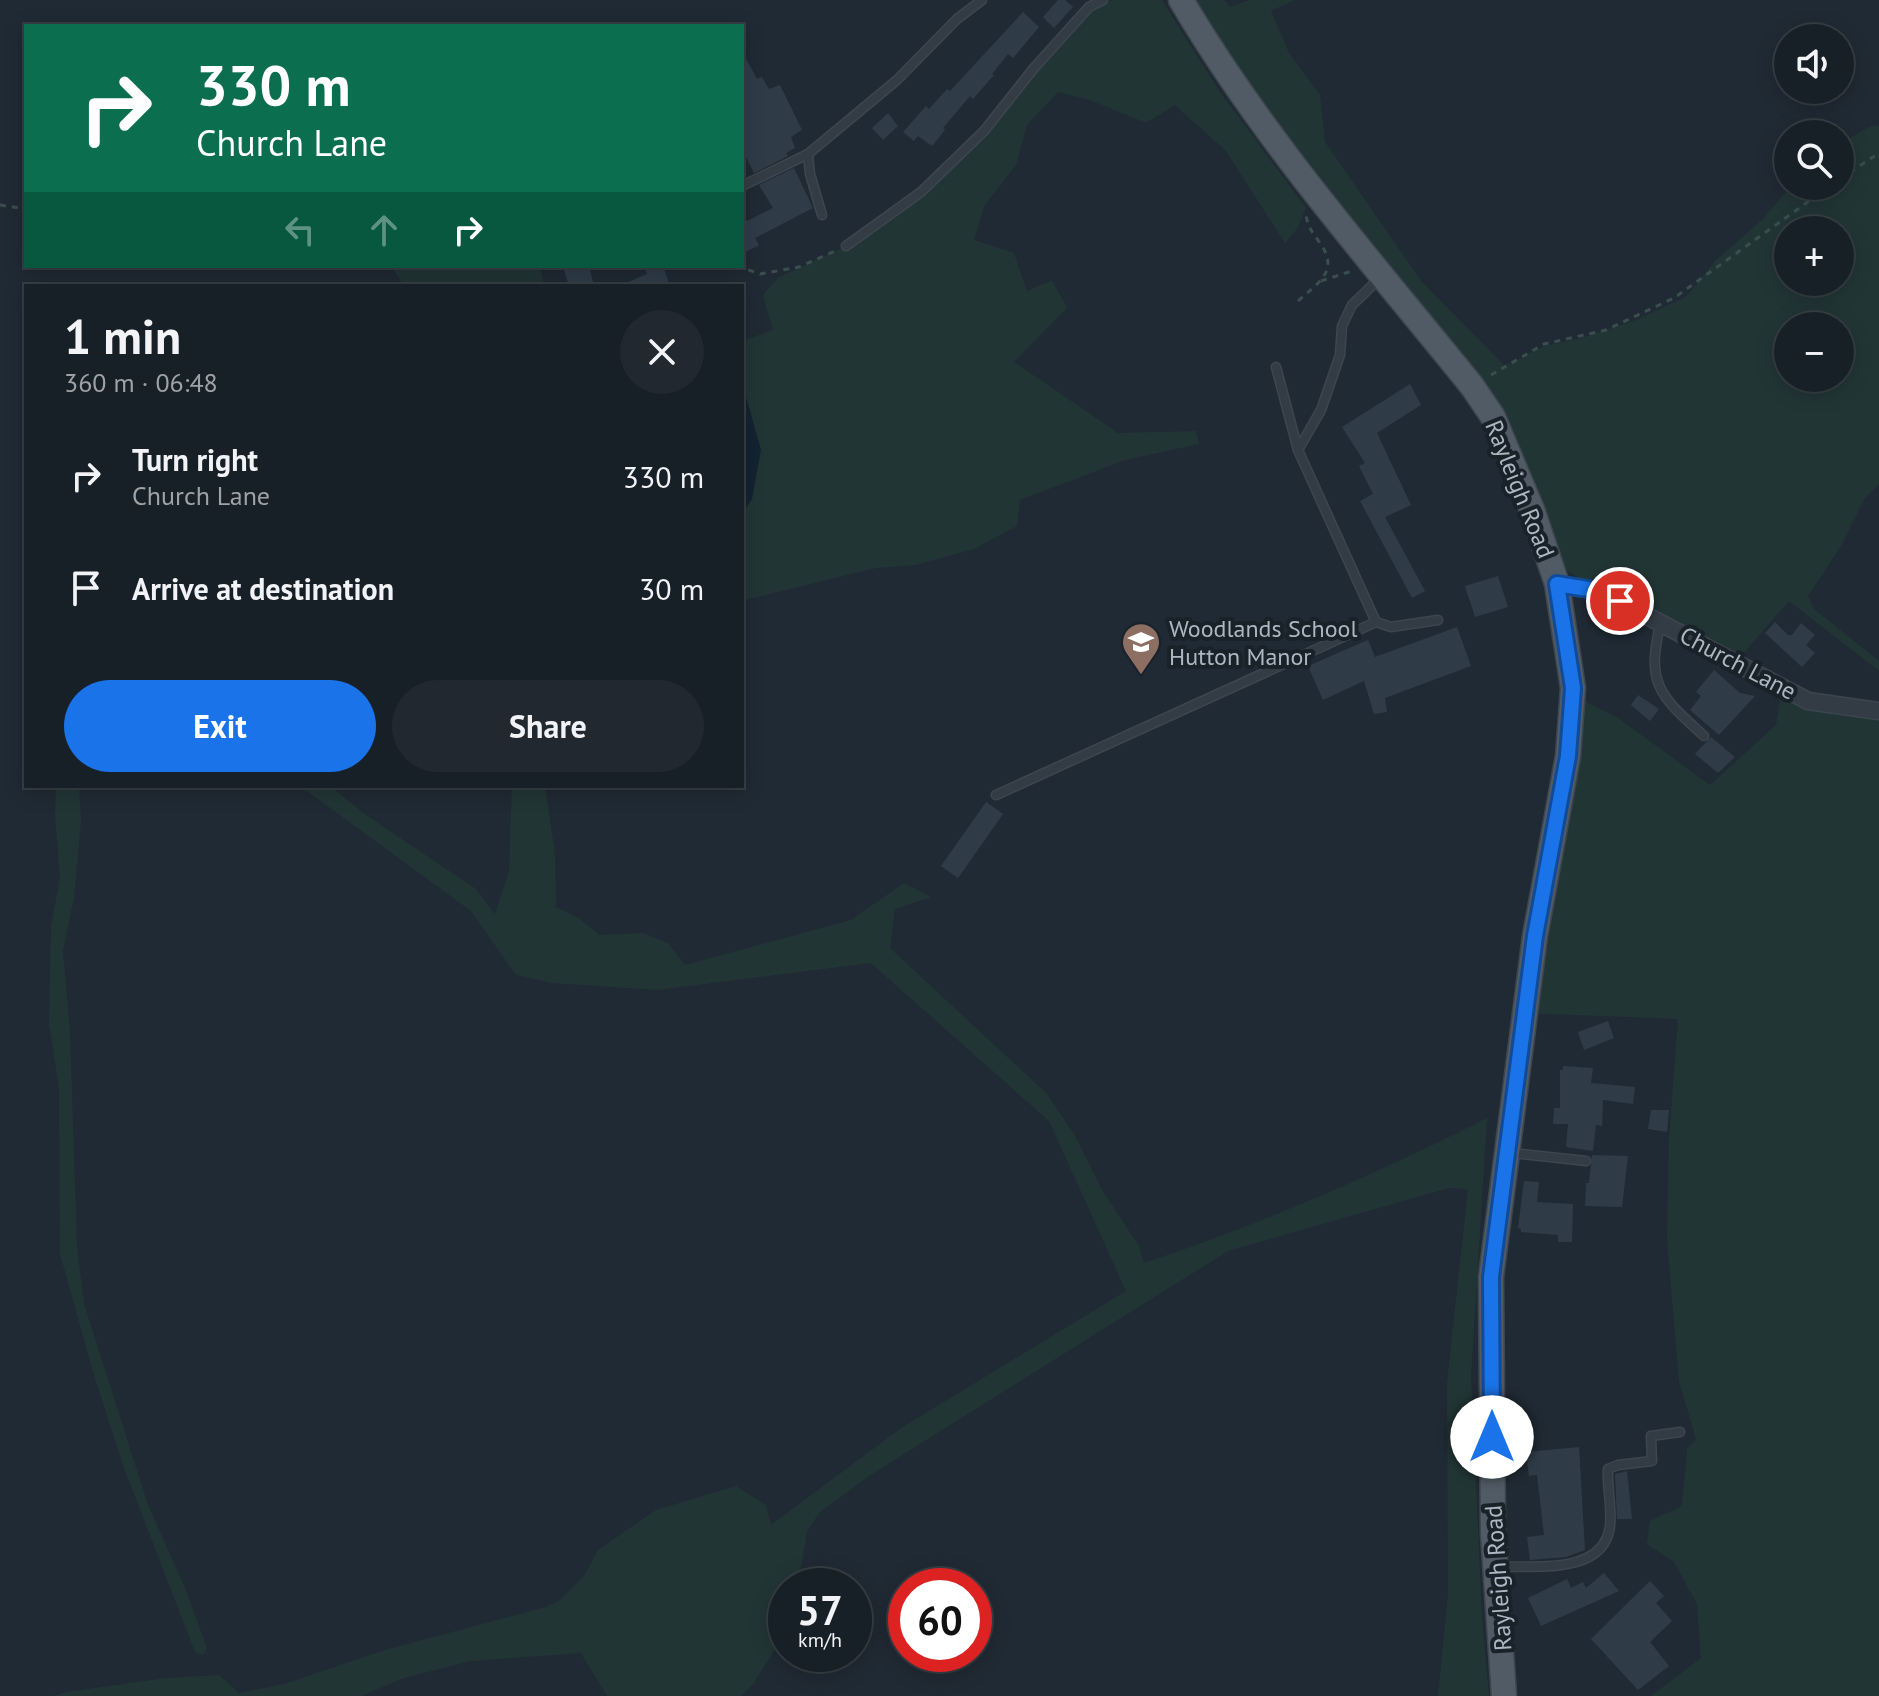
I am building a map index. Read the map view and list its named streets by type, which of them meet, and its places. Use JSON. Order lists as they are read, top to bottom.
{
  "streets": {
    "main road": ["Rayleigh Road"],
    "street": ["Church Lane"]
  },
  "crossings": [
    ["Rayleigh Road", "Church Lane"]
  ],
  "places": {
    "school or university": ["Woodlands School Hutton Manor"]
  },
  "page": {
    "map_buttons": ["+", "−"],
    "turn": ["330 m", "Church Lane"],
    "heading": ["1 min", "360 m · 06:48"],
    "list": [
      {
        "name": "Turn right",
        "note": "Church Lane",
        "value": "330 m"
      },
      {
        "name": "Arrive at destination",
        "value": "30 m"
      }
    ],
    "buttons": ["Exit", "Share"],
    "speed": "57 km/h",
    "limit": "60"
  }
}
